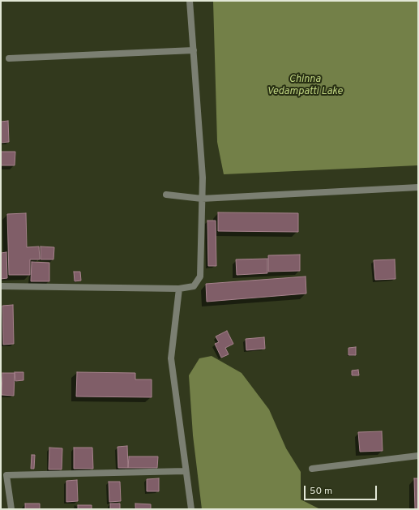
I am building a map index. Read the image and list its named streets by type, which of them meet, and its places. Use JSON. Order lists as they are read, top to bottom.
{
  "water": ["Chinna Vedampatti Lake"],
  "scale_bar": "50 m"
}
